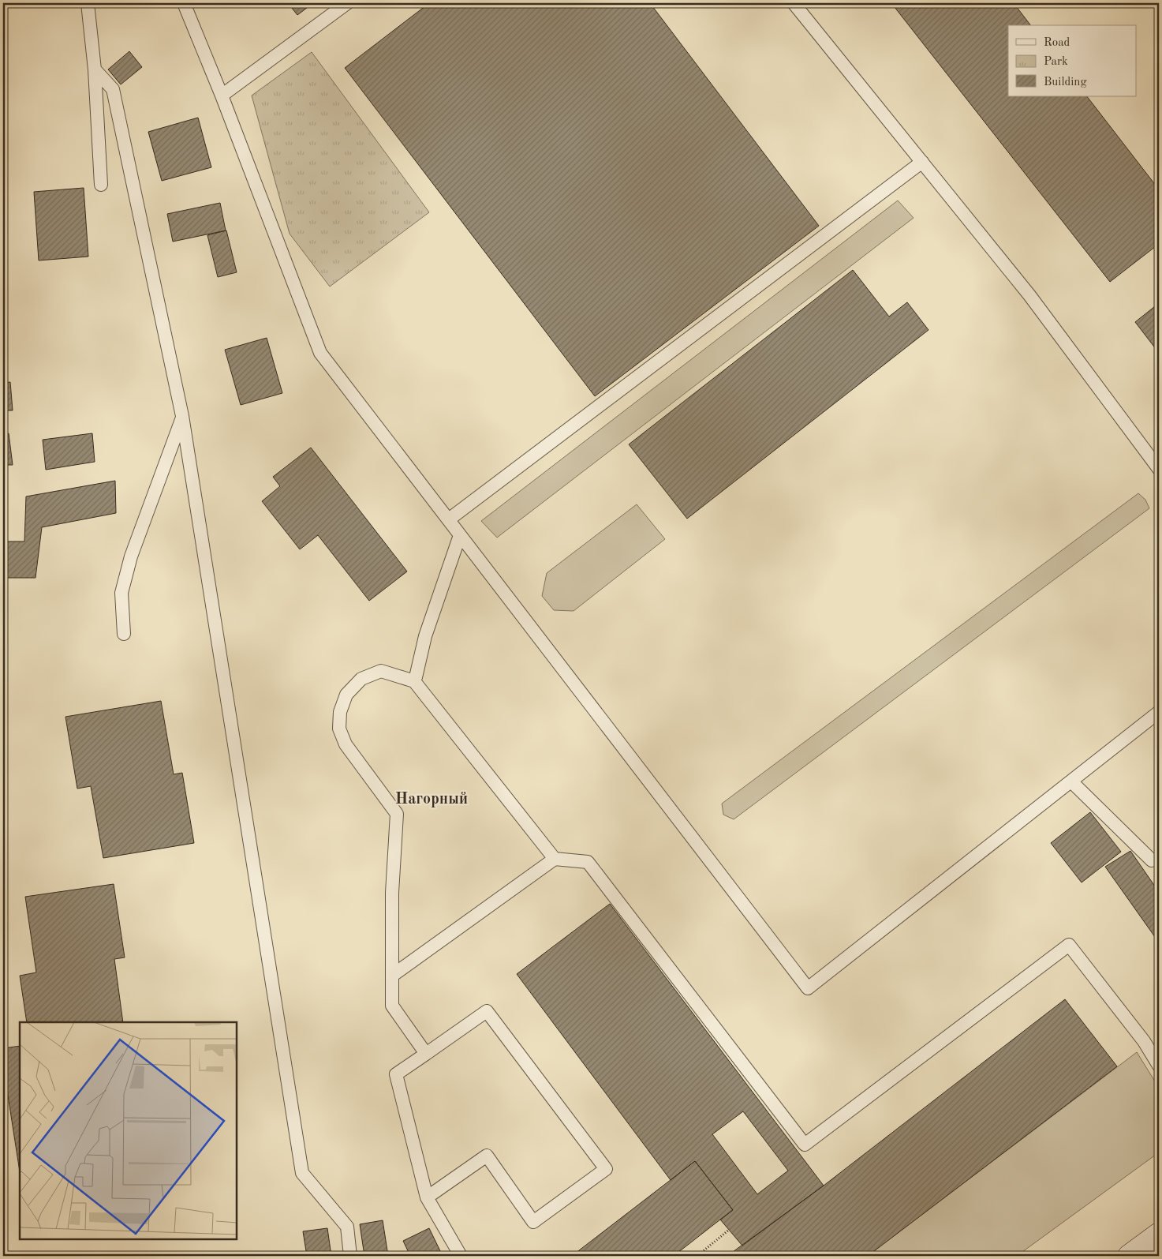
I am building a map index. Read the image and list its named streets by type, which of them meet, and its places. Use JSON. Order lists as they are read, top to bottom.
{
  "districts": ["Нагорный"],
  "legend": ["Road", "Park", "Building"]
}
